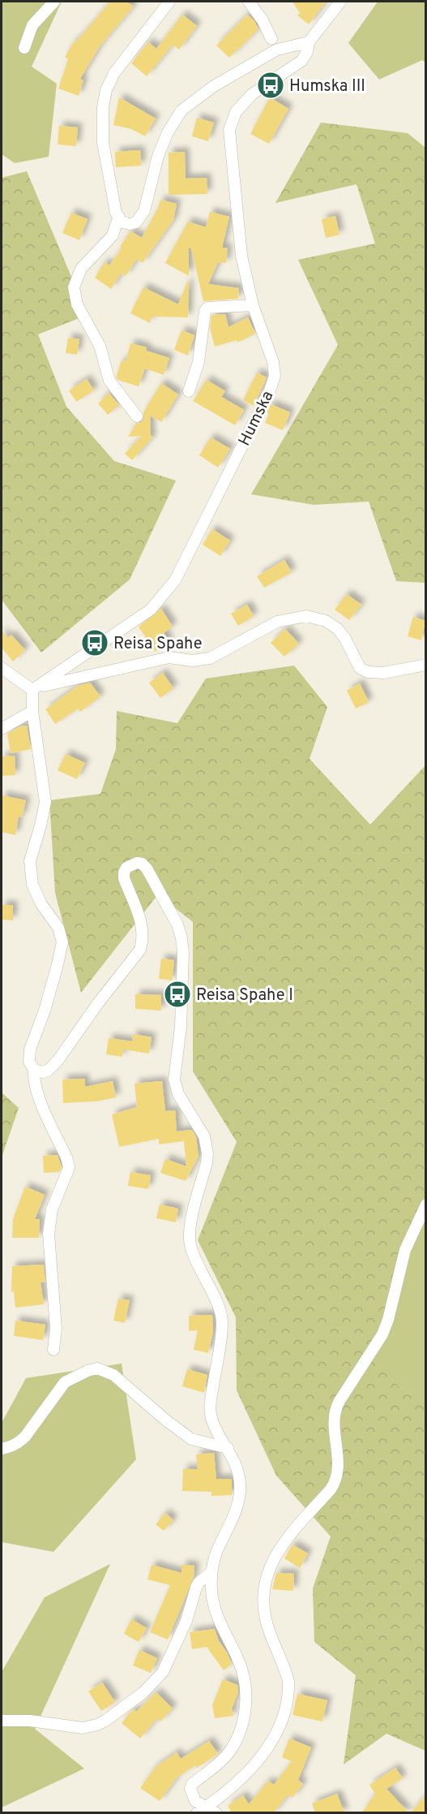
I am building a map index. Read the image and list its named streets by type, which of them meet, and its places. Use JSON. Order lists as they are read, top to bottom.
{
  "streets": {
    "street": ["Humska"]
  },
  "places": {
    "bus stop": ["Humska III", "Reisa Spahe", "Reisa Spahe I"]
  }
}
